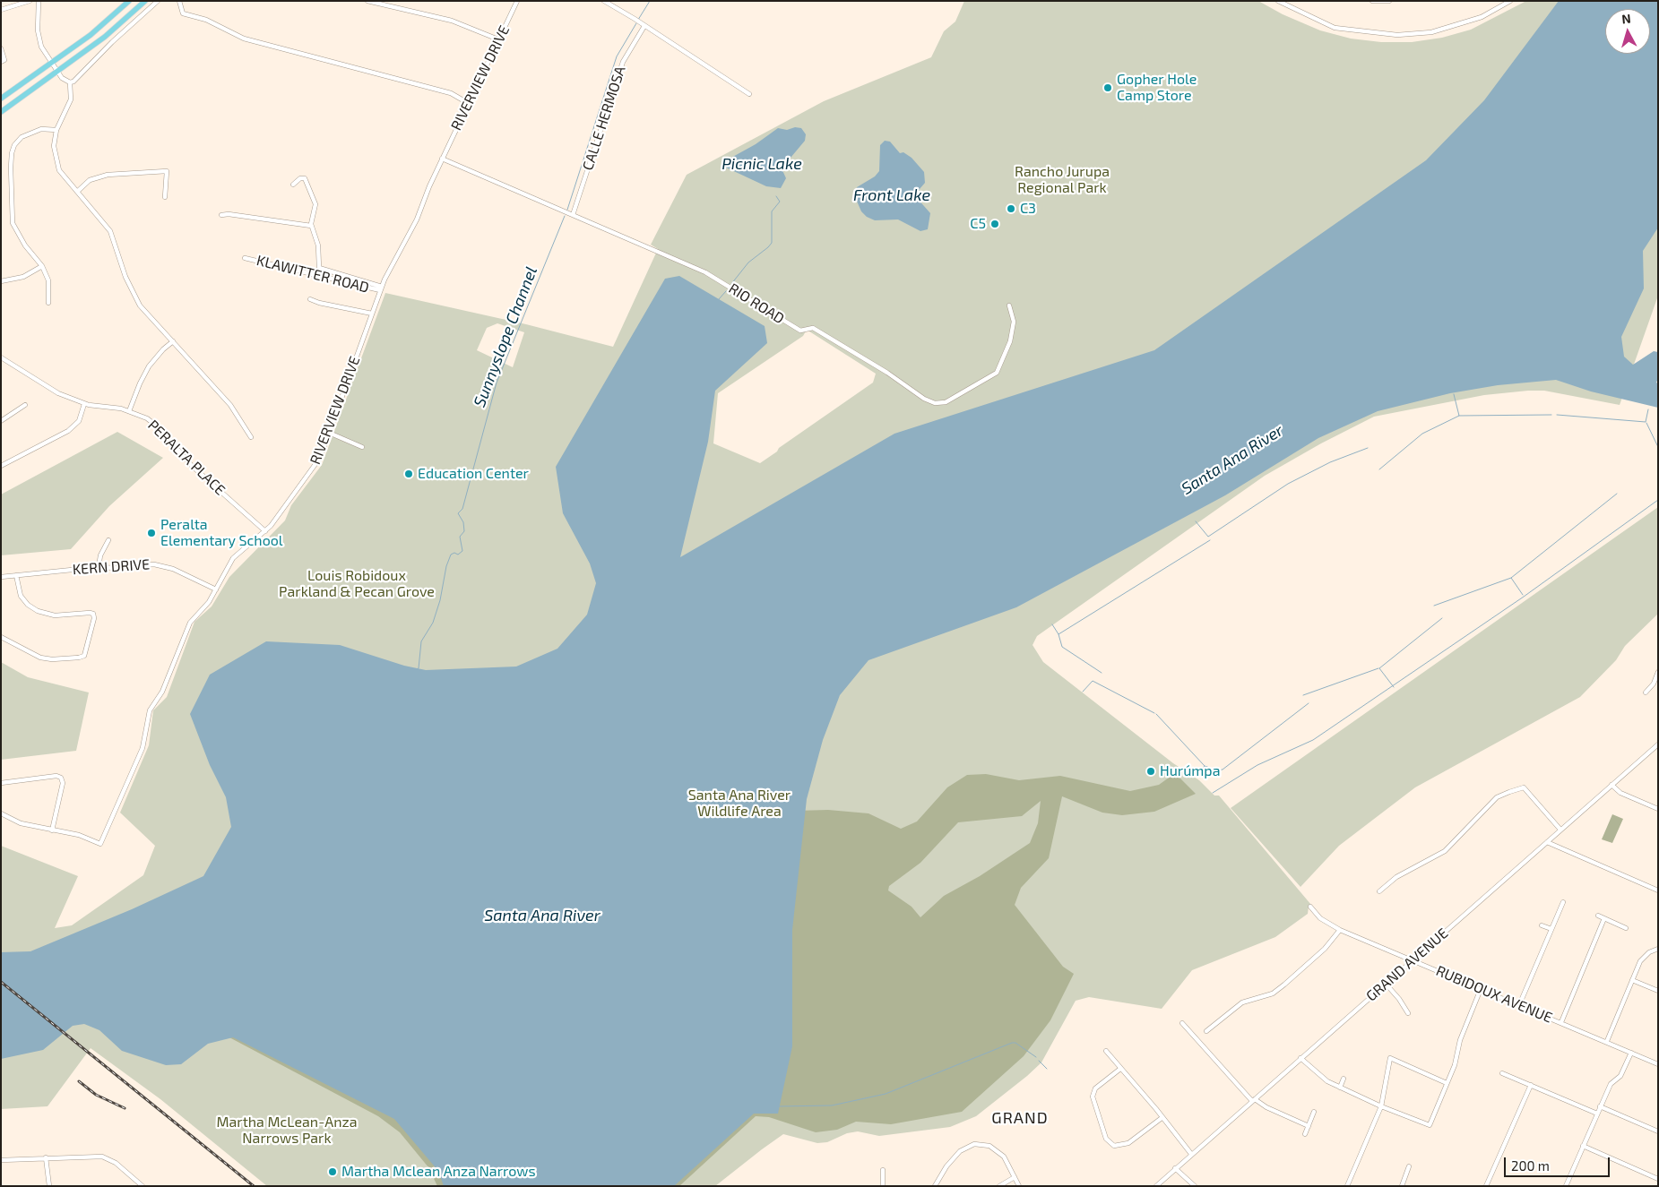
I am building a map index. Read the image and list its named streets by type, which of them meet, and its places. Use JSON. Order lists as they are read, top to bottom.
{
  "streets": {
    "street": [
      "RIVERVIEW DRIVE",
      "CALLE HERMOSA",
      "KLAWITTER ROAD",
      "RIO ROAD",
      "PERALTA PLACE",
      "KERN DRIVE",
      "GRAND AVENUE",
      "RUBIDOUX AVENUE"
    ]
  },
  "crossings": [
    ["RIVERVIEW DRIVE", "KLAWITTER ROAD"],
    ["RIVERVIEW DRIVE", "RIO ROAD"],
    ["RIVERVIEW DRIVE", "PERALTA PLACE"],
    ["RIVERVIEW DRIVE", "KERN DRIVE"],
    ["CALLE HERMOSA", "RIO ROAD"],
    ["GRAND AVENUE", "RUBIDOUX AVENUE"]
  ],
  "districts": ["GRAND"],
  "water": [
    "Picnic Lake",
    "Front Lake",
    "Sunnyslope Channel",
    "Santa Ana River"
  ],
  "parks": [
    "Rancho Jurupa Regional Park",
    "Louis Robidoux Parkland & Pecan Grove",
    "Santa Ana River Wildlife Area",
    "Martha McLean-Anza Narrows Park"
  ],
  "places": [
    "Gopher Hole Camp Store",
    "C3",
    "C5",
    "Education Center",
    "Peralta Elementary School",
    "Hurúmpa",
    "Martha Mclean Anza Narrows"
  ],
  "scale_bar": "200 m",
  "north": "top"
}
